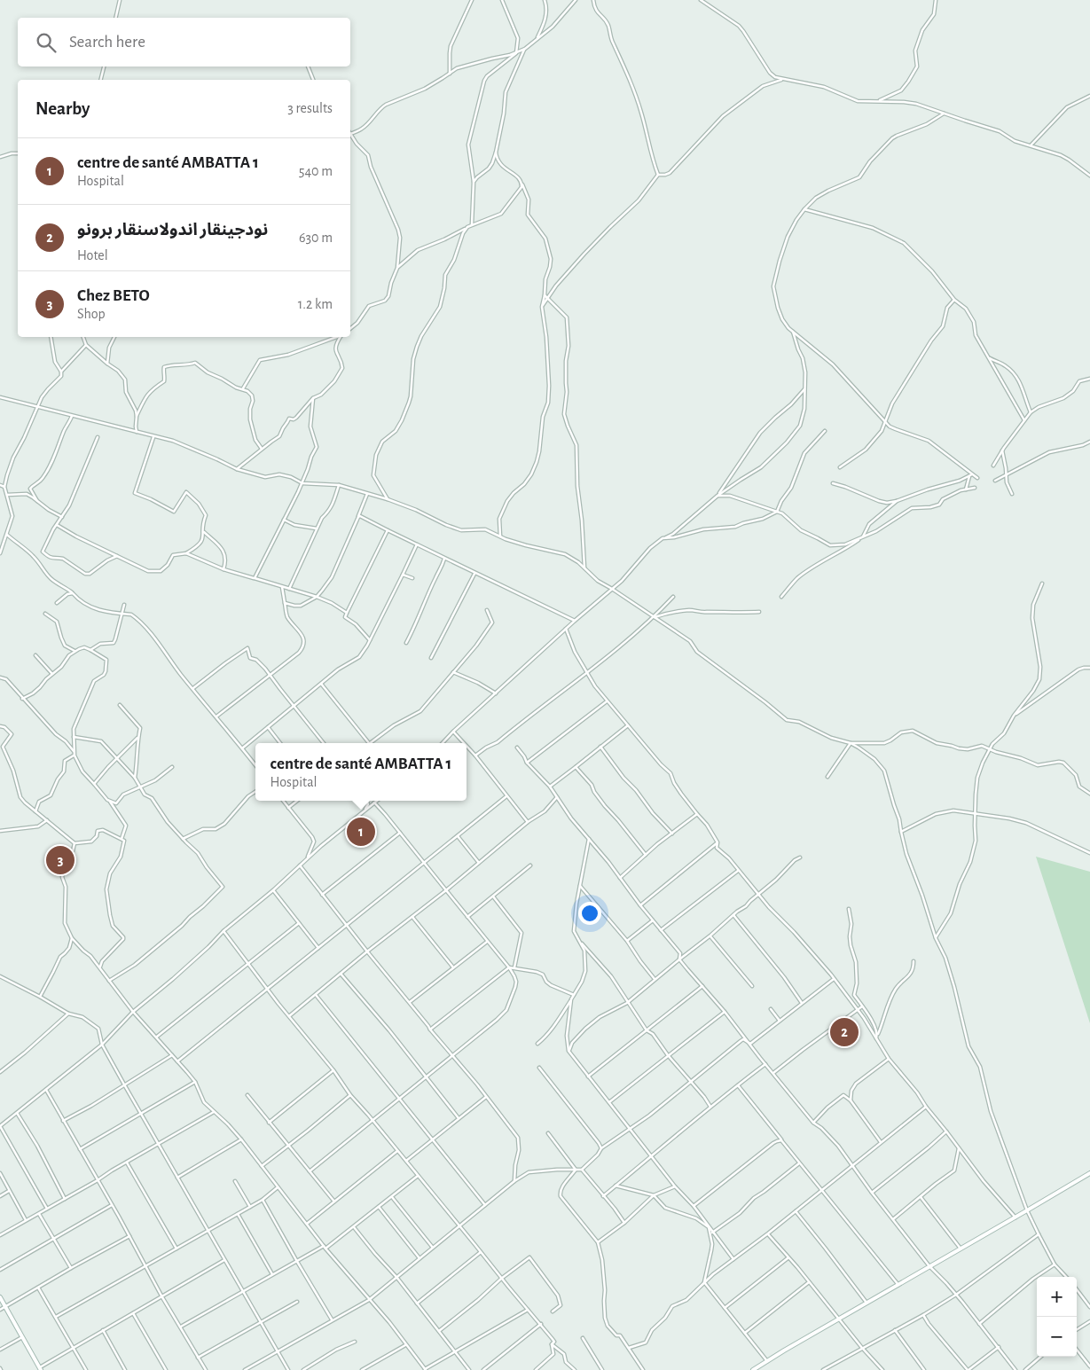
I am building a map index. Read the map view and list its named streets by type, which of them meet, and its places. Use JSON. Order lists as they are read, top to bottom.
{
  "page": {
    "search": "Search here",
    "heading": ["Nearby", "3 results"],
    "list": [
      {
        "mark": "1",
        "name": "centre de santé AMBATTA 1",
        "note": "Hospital",
        "value": "540 m"
      },
      {
        "mark": "2",
        "name": "نودجينقار اندولاسنقار برونو",
        "note": "Hotel",
        "value": "630 m"
      },
      {
        "mark": "3",
        "name": "Chez BETO",
        "note": "Shop",
        "value": "1.2 km"
      }
    ],
    "popup": ["centre de santé AMBATTA 1", "Hospital"],
    "pins": ["1", "3", "2"],
    "map_buttons": ["+", "−"]
  }
}
